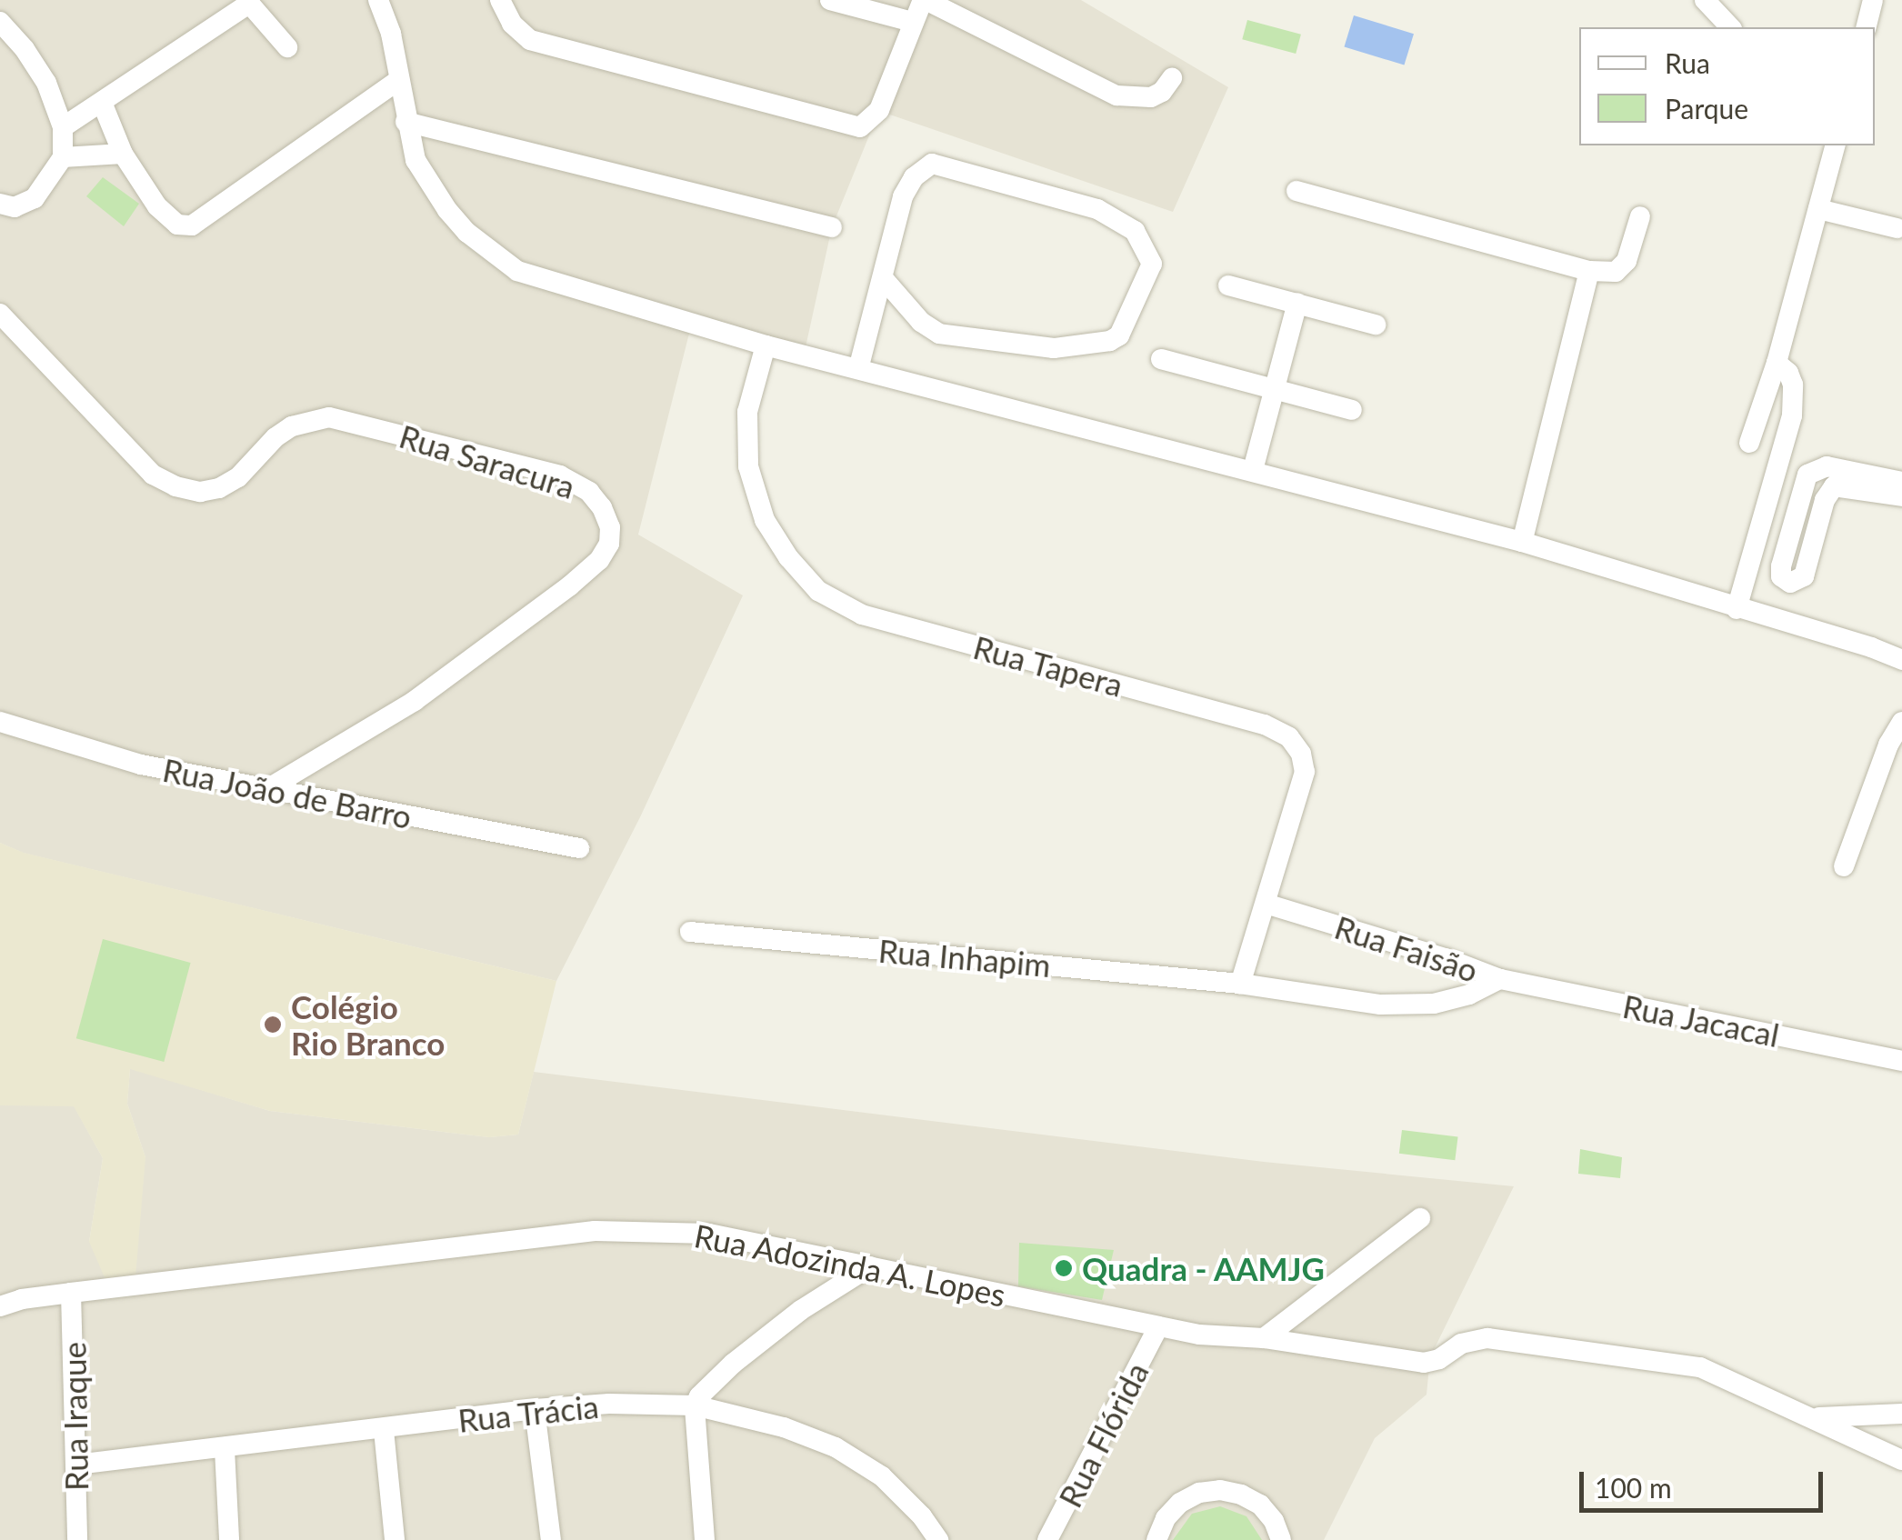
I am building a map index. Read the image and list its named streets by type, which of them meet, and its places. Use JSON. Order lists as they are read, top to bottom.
{
  "streets": {
    "street": [
      "Rua Saracura",
      "Rua Tapera",
      "Rua João de Barro",
      "Rua Faisão",
      "Rua Inhapim",
      "Rua Jacacal",
      "Rua Adozinda A. Lopes",
      "Rua Trácia",
      "Rua Iraque",
      "Rua Flórida"
    ]
  },
  "crossings": [
    ["Rua Saracura", "Rua João de Barro"],
    ["Rua Tapera", "Rua Faisão"],
    ["Rua Tapera", "Rua Inhapim"],
    ["Rua Faisão", "Rua Inhapim"],
    ["Rua Faisão", "Rua Jacacal"],
    ["Rua Adozinda A. Lopes", "Rua Iraque"],
    ["Rua Adozinda A. Lopes", "Rua Flórida"],
    ["Rua Trácia", "Rua Iraque"]
  ],
  "places": ["Colégio Rio Branco", "Quadra - AAMJG"],
  "legend": ["Rua", "Parque"],
  "scale_bar": "100 m"
}
